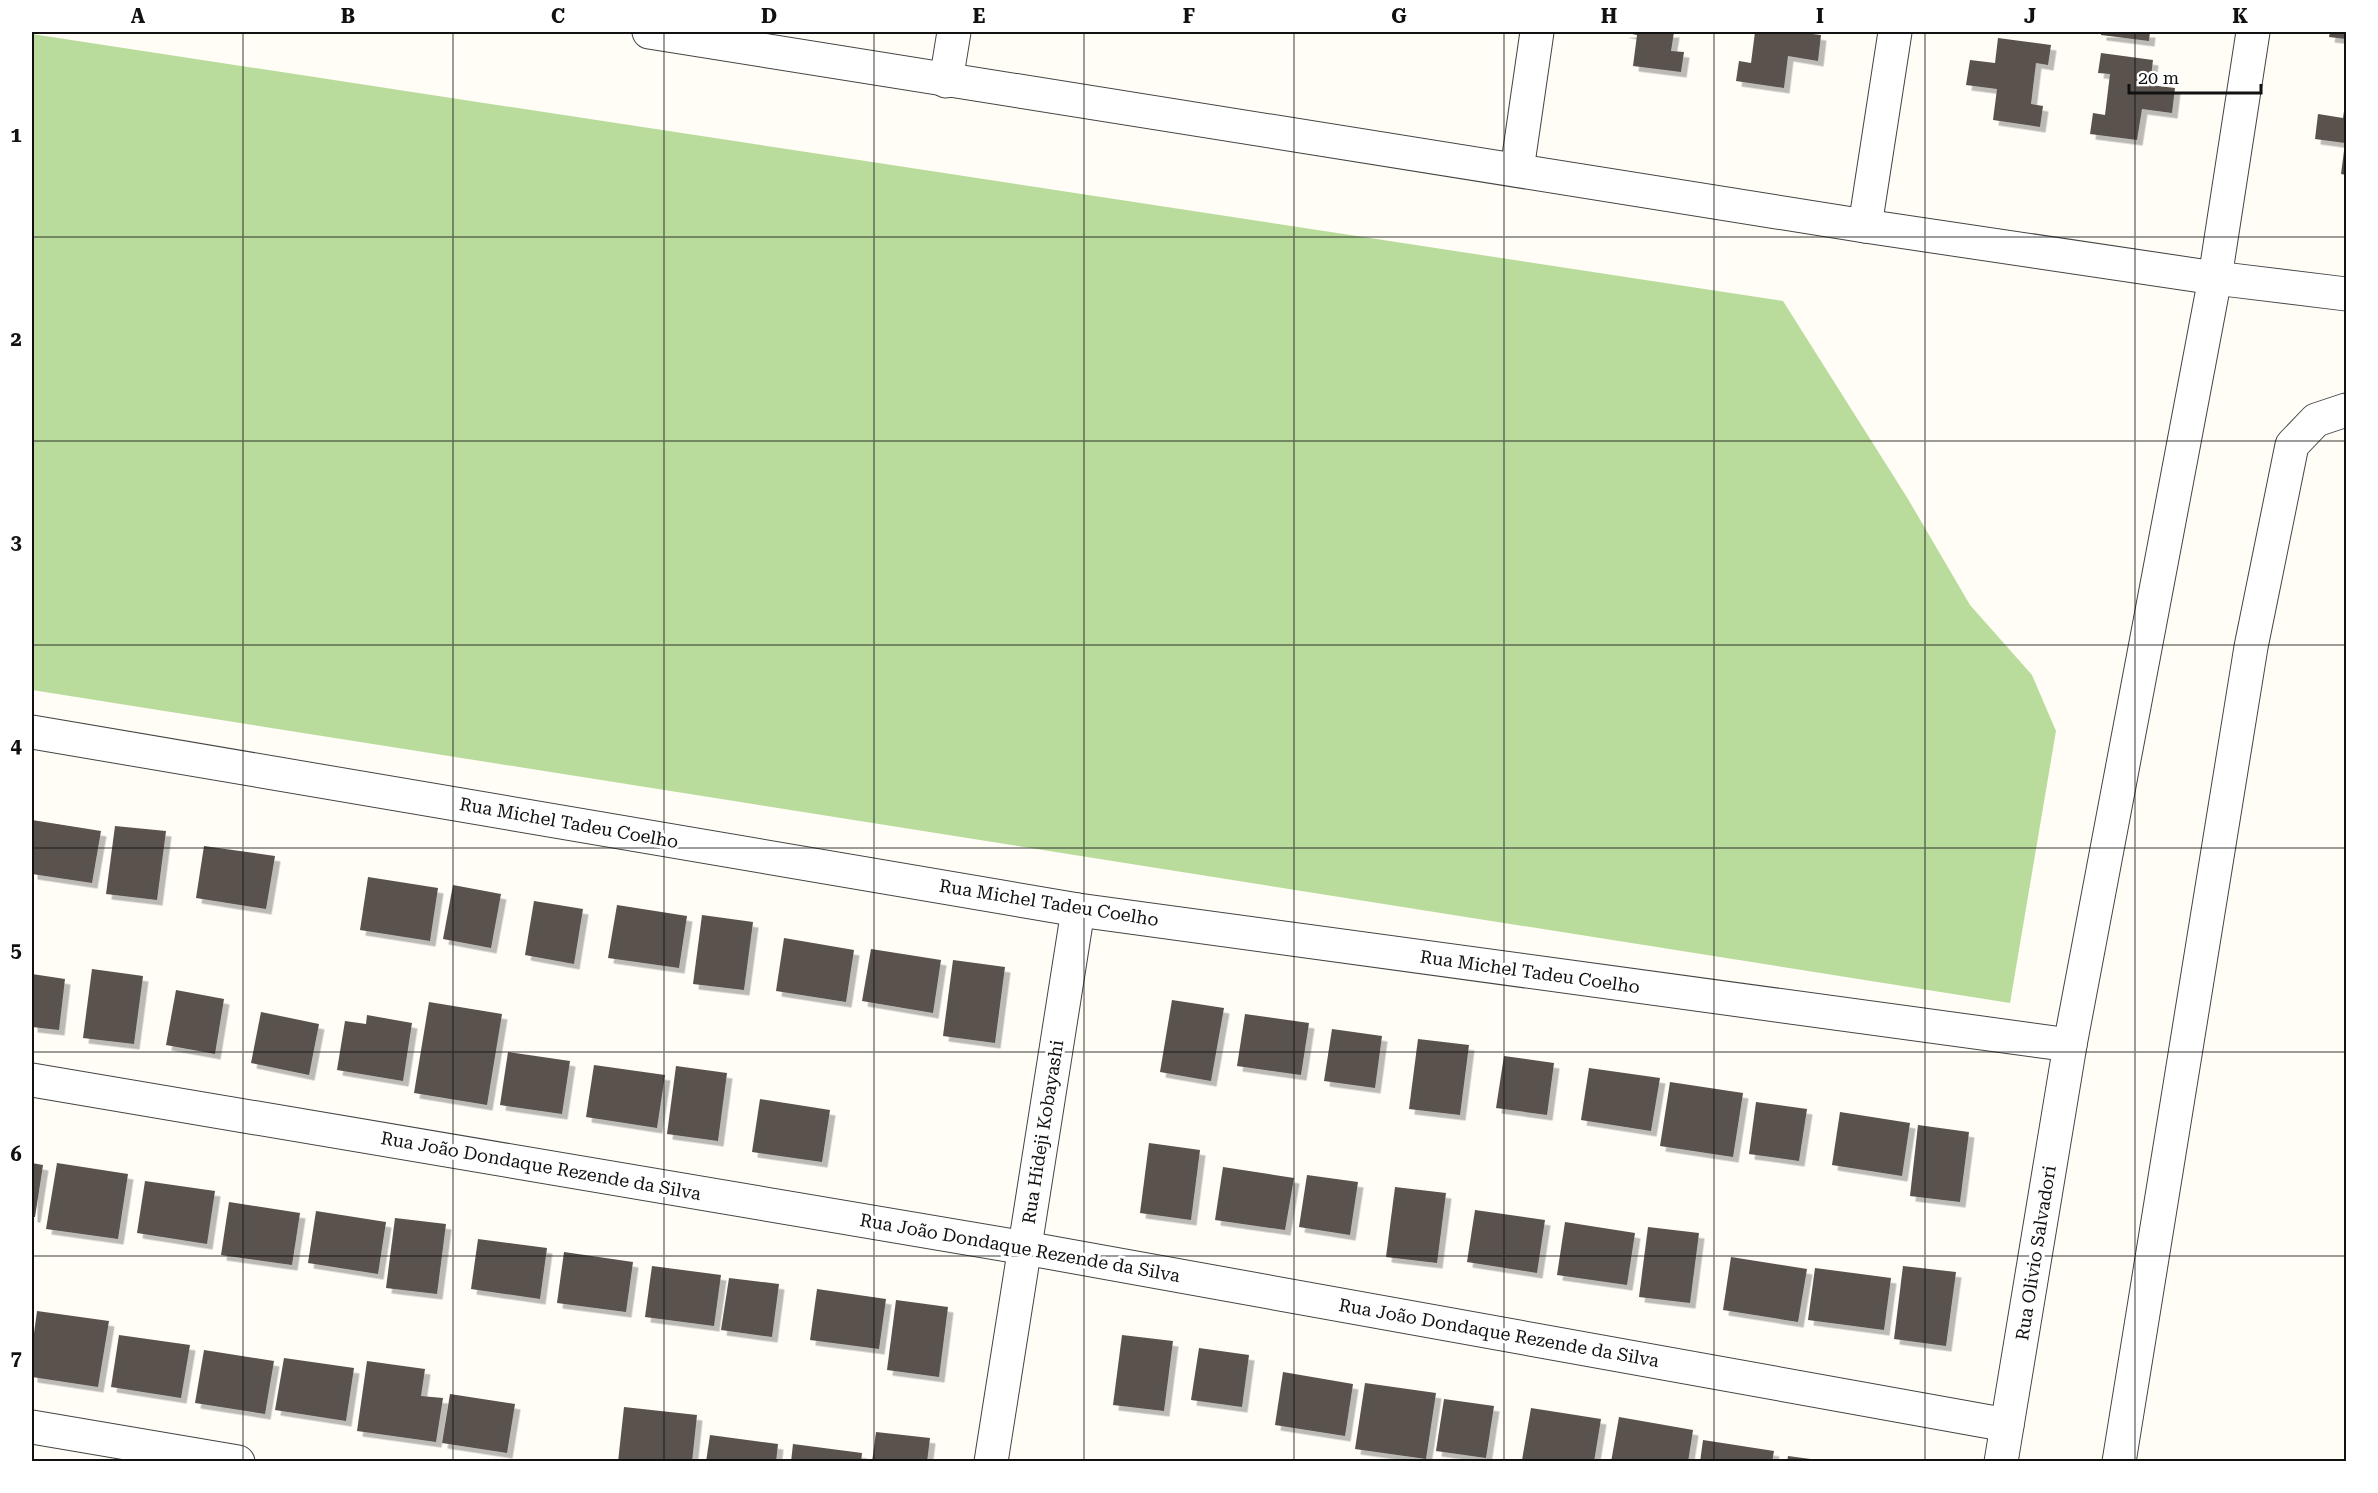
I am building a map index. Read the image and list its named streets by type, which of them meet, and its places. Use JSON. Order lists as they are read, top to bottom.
{
  "streets": {
    "street": [
      "Rua Michel Tadeu Coelho",
      "Rua Hideji Kobayashi",
      "Rua João Dondaque Rezende da Silva",
      "Rua Olivio Salvadori"
    ]
  },
  "crossings": [
    ["Rua Michel Tadeu Coelho", "Rua Hideji Kobayashi"],
    ["Rua Michel Tadeu Coelho", "Rua Olivio Salvadori"],
    ["Rua Hideji Kobayashi", "Rua João Dondaque Rezende da Silva"],
    ["Rua João Dondaque Rezende da Silva", "Rua Olivio Salvadori"]
  ],
  "scale_bar": "20 m",
  "grid": {
    "columns": [
      "A",
      "B",
      "C",
      "D",
      "E",
      "F",
      "G",
      "H",
      "I",
      "J",
      "K"
    ],
    "rows": [
      "1",
      "2",
      "3",
      "4",
      "5",
      "6",
      "7"
    ]
  }
}
